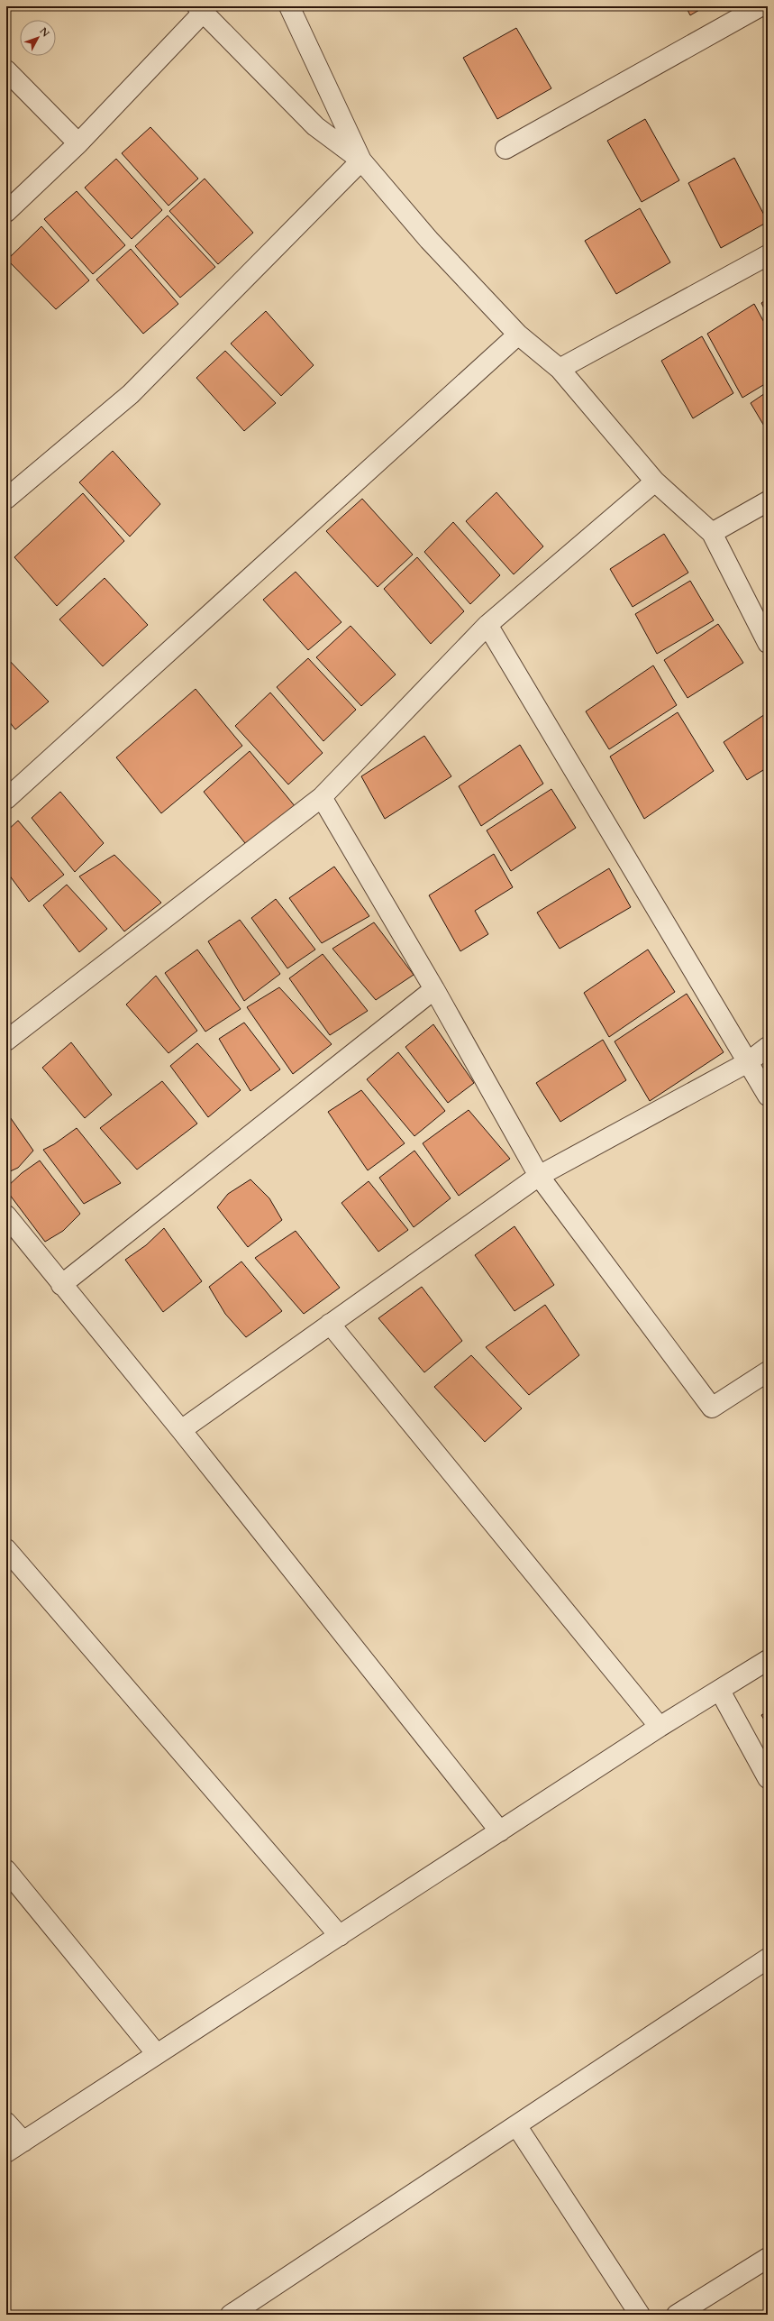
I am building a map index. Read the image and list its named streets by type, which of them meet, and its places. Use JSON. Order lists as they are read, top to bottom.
{
  "north": "top right"
}
